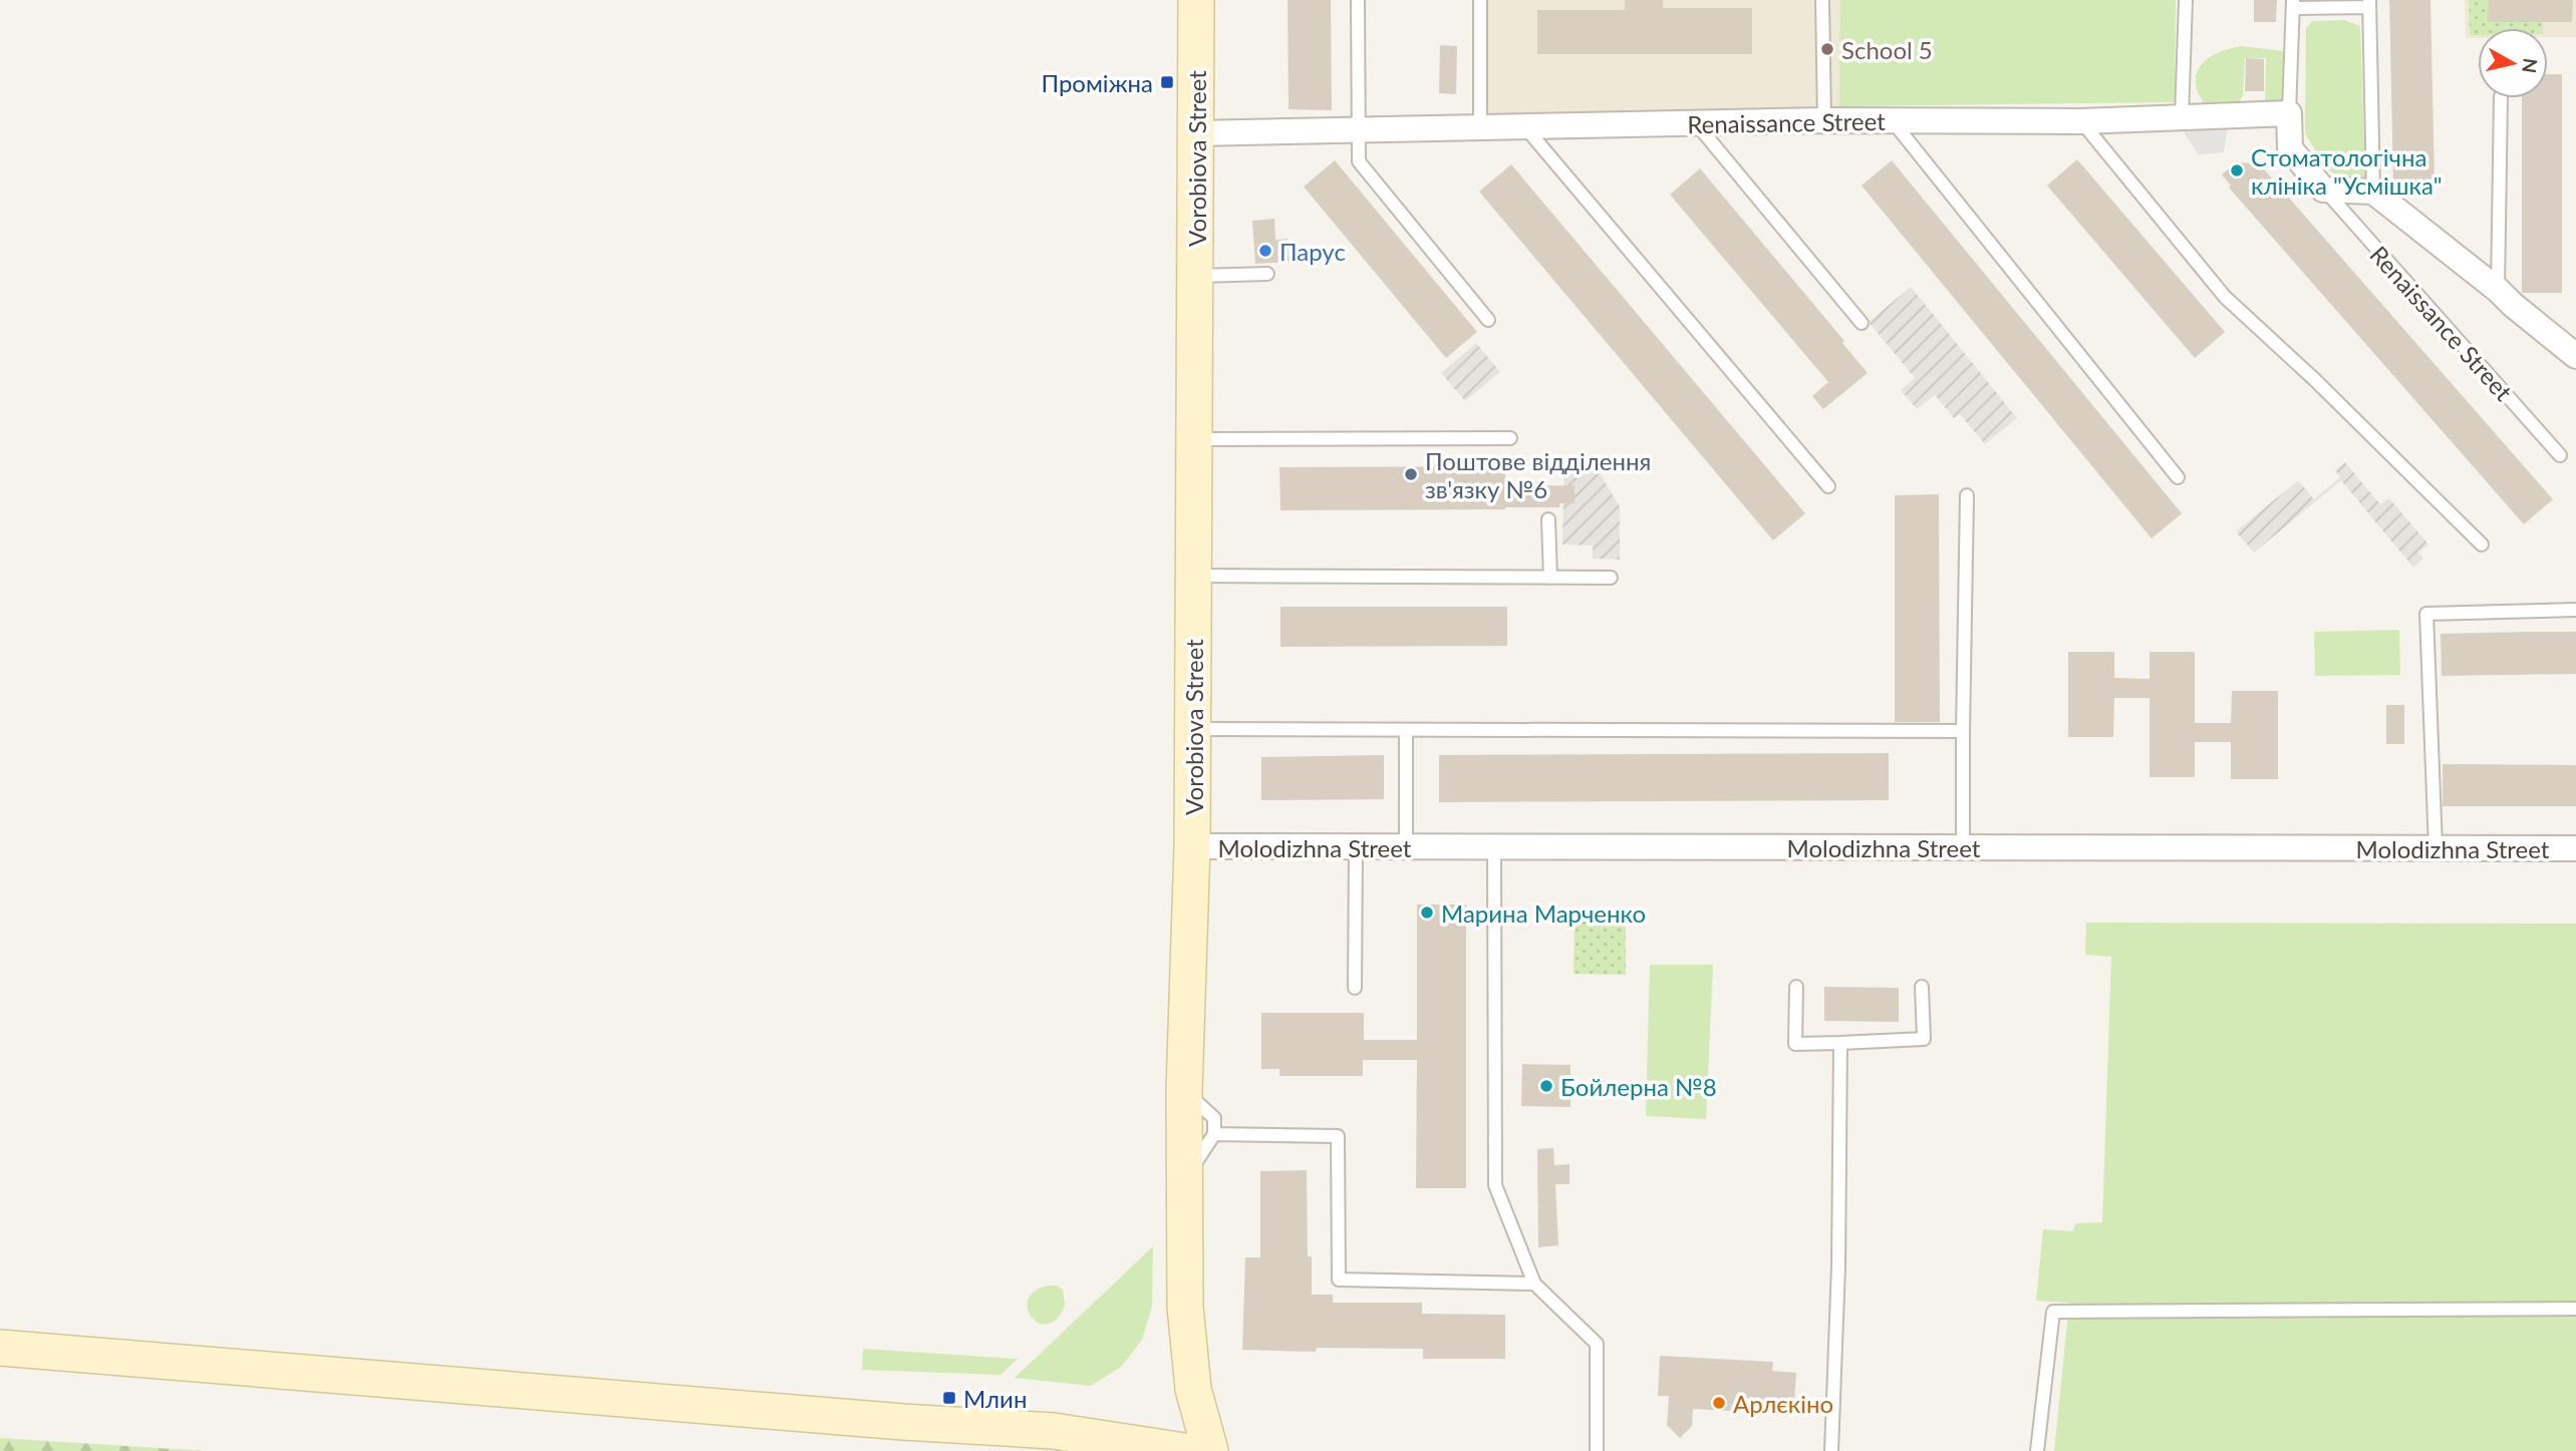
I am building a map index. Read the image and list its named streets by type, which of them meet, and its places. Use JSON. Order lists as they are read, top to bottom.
{
  "streets": {
    "main road": ["Vorobiova Street"],
    "street": ["Renaissance Street", "Molodizhna Street"]
  },
  "crossings": [
    ["Renaissance Street", "Vorobiova Street"],
    ["Vorobiova Street", "Molodizhna Street"]
  ],
  "places": {
    "other": [
      "School 5",
      "Стоматологічна клініка \"Усмішка\"",
      "Парус",
      "Поштове відділення зв'язку №6",
      "Марина Марченко",
      "Бойлерна №8",
      "Арлєкіно"
    ],
    "transit": ["Проміжна", "Млин"]
  },
  "north": "right"
}
